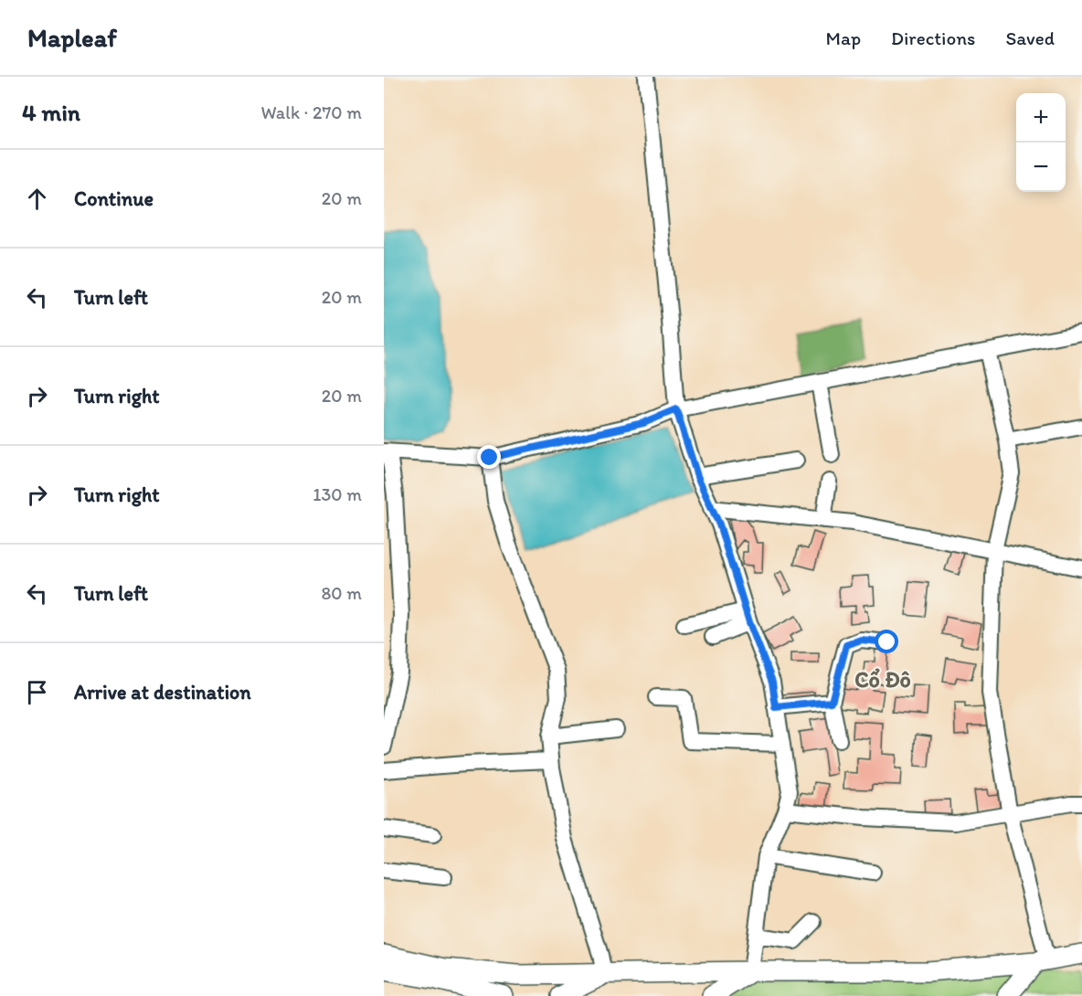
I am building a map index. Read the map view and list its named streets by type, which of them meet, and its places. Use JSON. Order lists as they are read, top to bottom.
{
  "districts": ["Cổ Đô"],
  "page": {
    "header": "Mapleaf",
    "nav": ["Map", "Directions", "Saved"],
    "heading": ["4 min", "Walk · 270 m"],
    "map_buttons": ["+", "−"],
    "list": [
      ["Continue", "20 m"],
      ["Turn left", "20 m"],
      ["Turn right", "20 m"],
      ["Turn right", "130 m"],
      ["Turn left", "80 m"],
      "Arrive at destination"
    ]
  }
}
